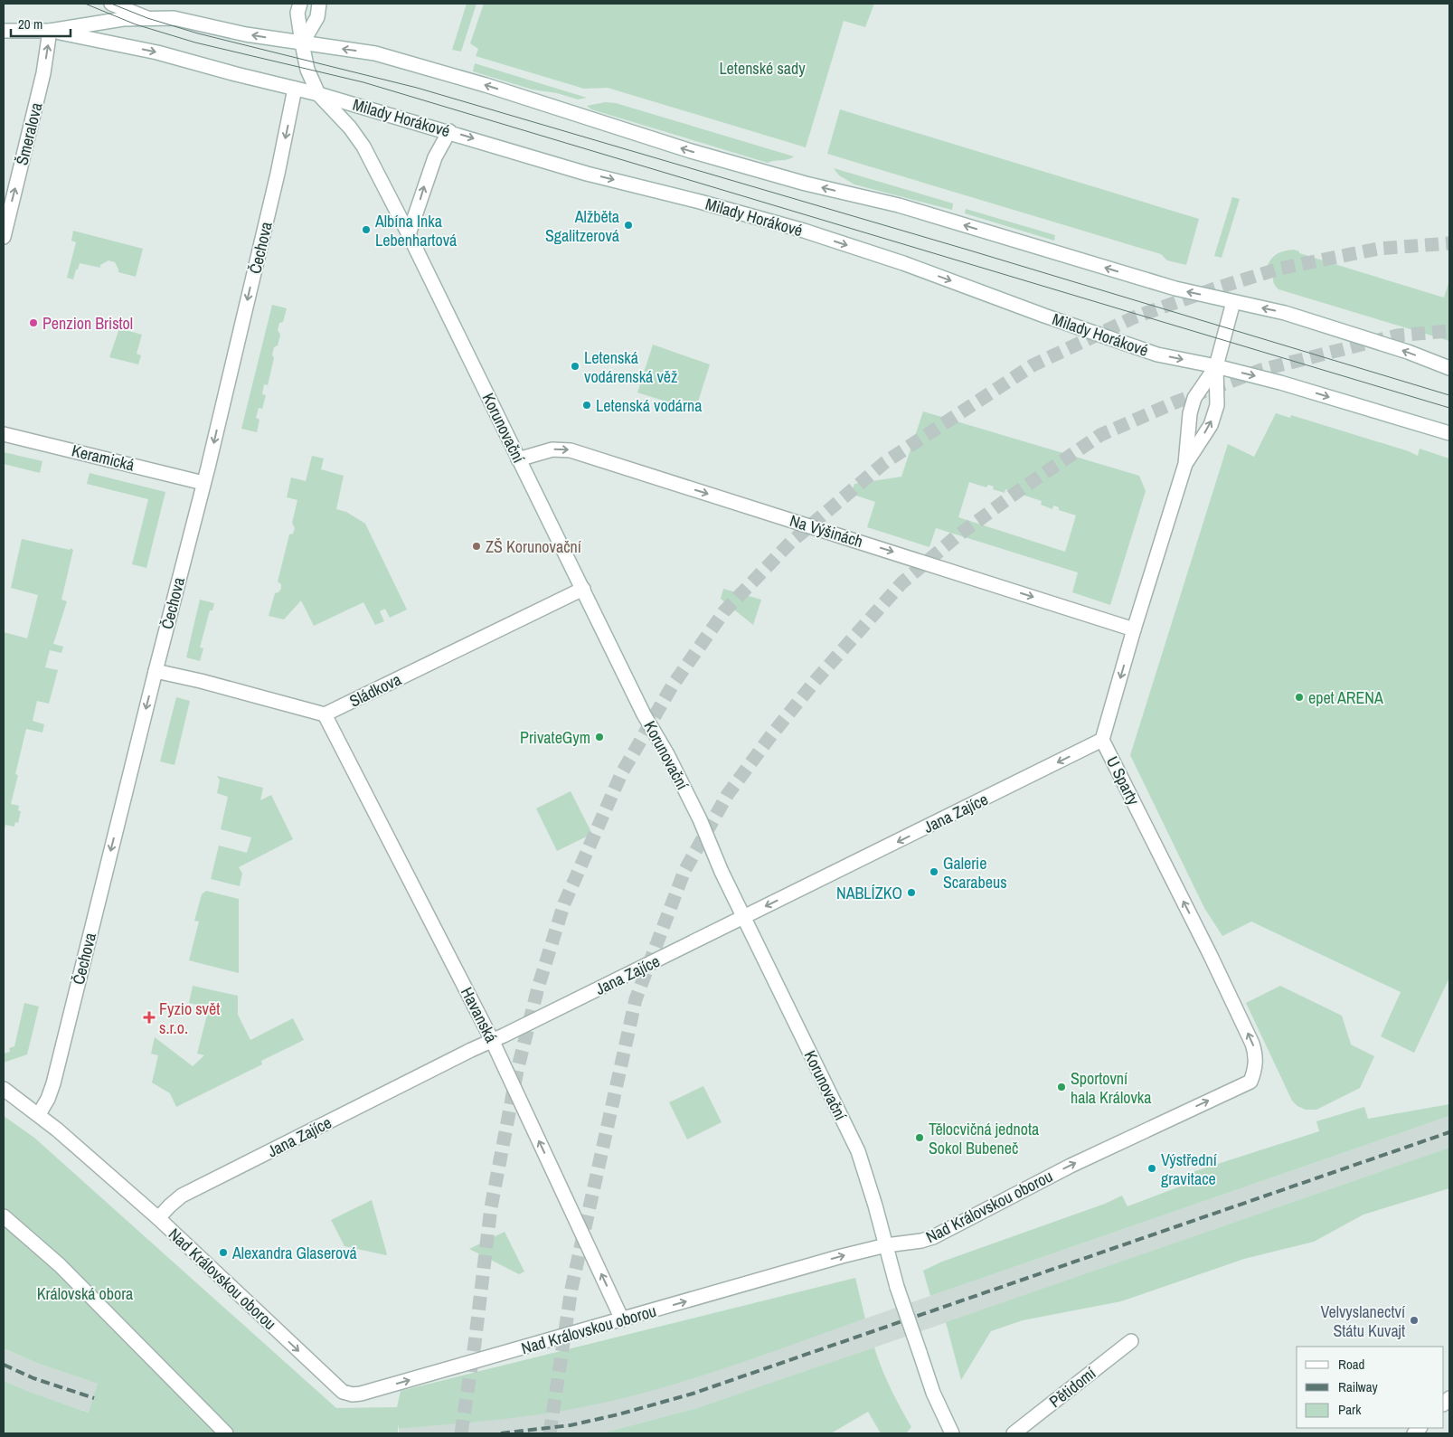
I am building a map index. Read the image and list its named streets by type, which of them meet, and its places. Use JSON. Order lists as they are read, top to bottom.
{
  "streets": {
    "street": [
      "Milady Horákové",
      "Šmeralova",
      "Čechova",
      "Korunovační",
      "Keramická",
      "Na Výšinách",
      "Sládkova",
      "U Sparty",
      "Jana Zajíce",
      "Havanská",
      "Nad Královskou oborou",
      "Pětidomí"
    ]
  },
  "crossings": [
    ["Milady Horákové", "Šmeralova"],
    ["Milady Horákové", "Čechova"],
    ["Milady Horákové", "Korunovační"],
    ["Milady Horákové", "U Sparty"],
    ["Čechova", "Keramická"],
    ["Čechova", "Nad Královskou oborou"],
    ["Korunovační", "Na Výšinách"],
    ["Korunovační", "Sládkova"],
    ["Korunovační", "Jana Zajíce"],
    ["Korunovační", "Nad Královskou oborou"],
    ["Na Výšinách", "U Sparty"],
    ["Sládkova", "Havanská"],
    ["U Sparty", "Jana Zajíce"],
    ["U Sparty", "Nad Královskou oborou"],
    ["Jana Zajíce", "Havanská"],
    ["Jana Zajíce", "Nad Královskou oborou"],
    ["Havanská", "Nad Královskou oborou"]
  ],
  "one_way": [
    "Šmeralova",
    "Čechova",
    "Na Výšinách",
    "Jana Zajíce",
    "Havanská",
    "Nad Královskou oborou"
  ],
  "parks": ["Letenské sady", "Královská obora"],
  "places": {
    "other": [
      "Alžběta Sgalitzerová",
      "Albína Inka Lebenhartová",
      "Penzion Bristol",
      "Letenská vodárenská věž",
      "Letenská vodárna",
      "ZŠ Korunovační",
      "epet ARENA",
      "PrivateGym",
      "Galerie Scarabeus",
      "NABLÍZKO",
      "Sportovní hala Královka",
      "Tělocvičná jednota Sokol Bubeneč",
      "Výstřední gravitace",
      "Alexandra Glaserová",
      "Velvyslanectví Státu Kuvajt"
    ],
    "health": ["Fyzio svět s.r.o."]
  },
  "legend": ["Road", "Railway", "Park"],
  "scale_bar": "20 m"
}
